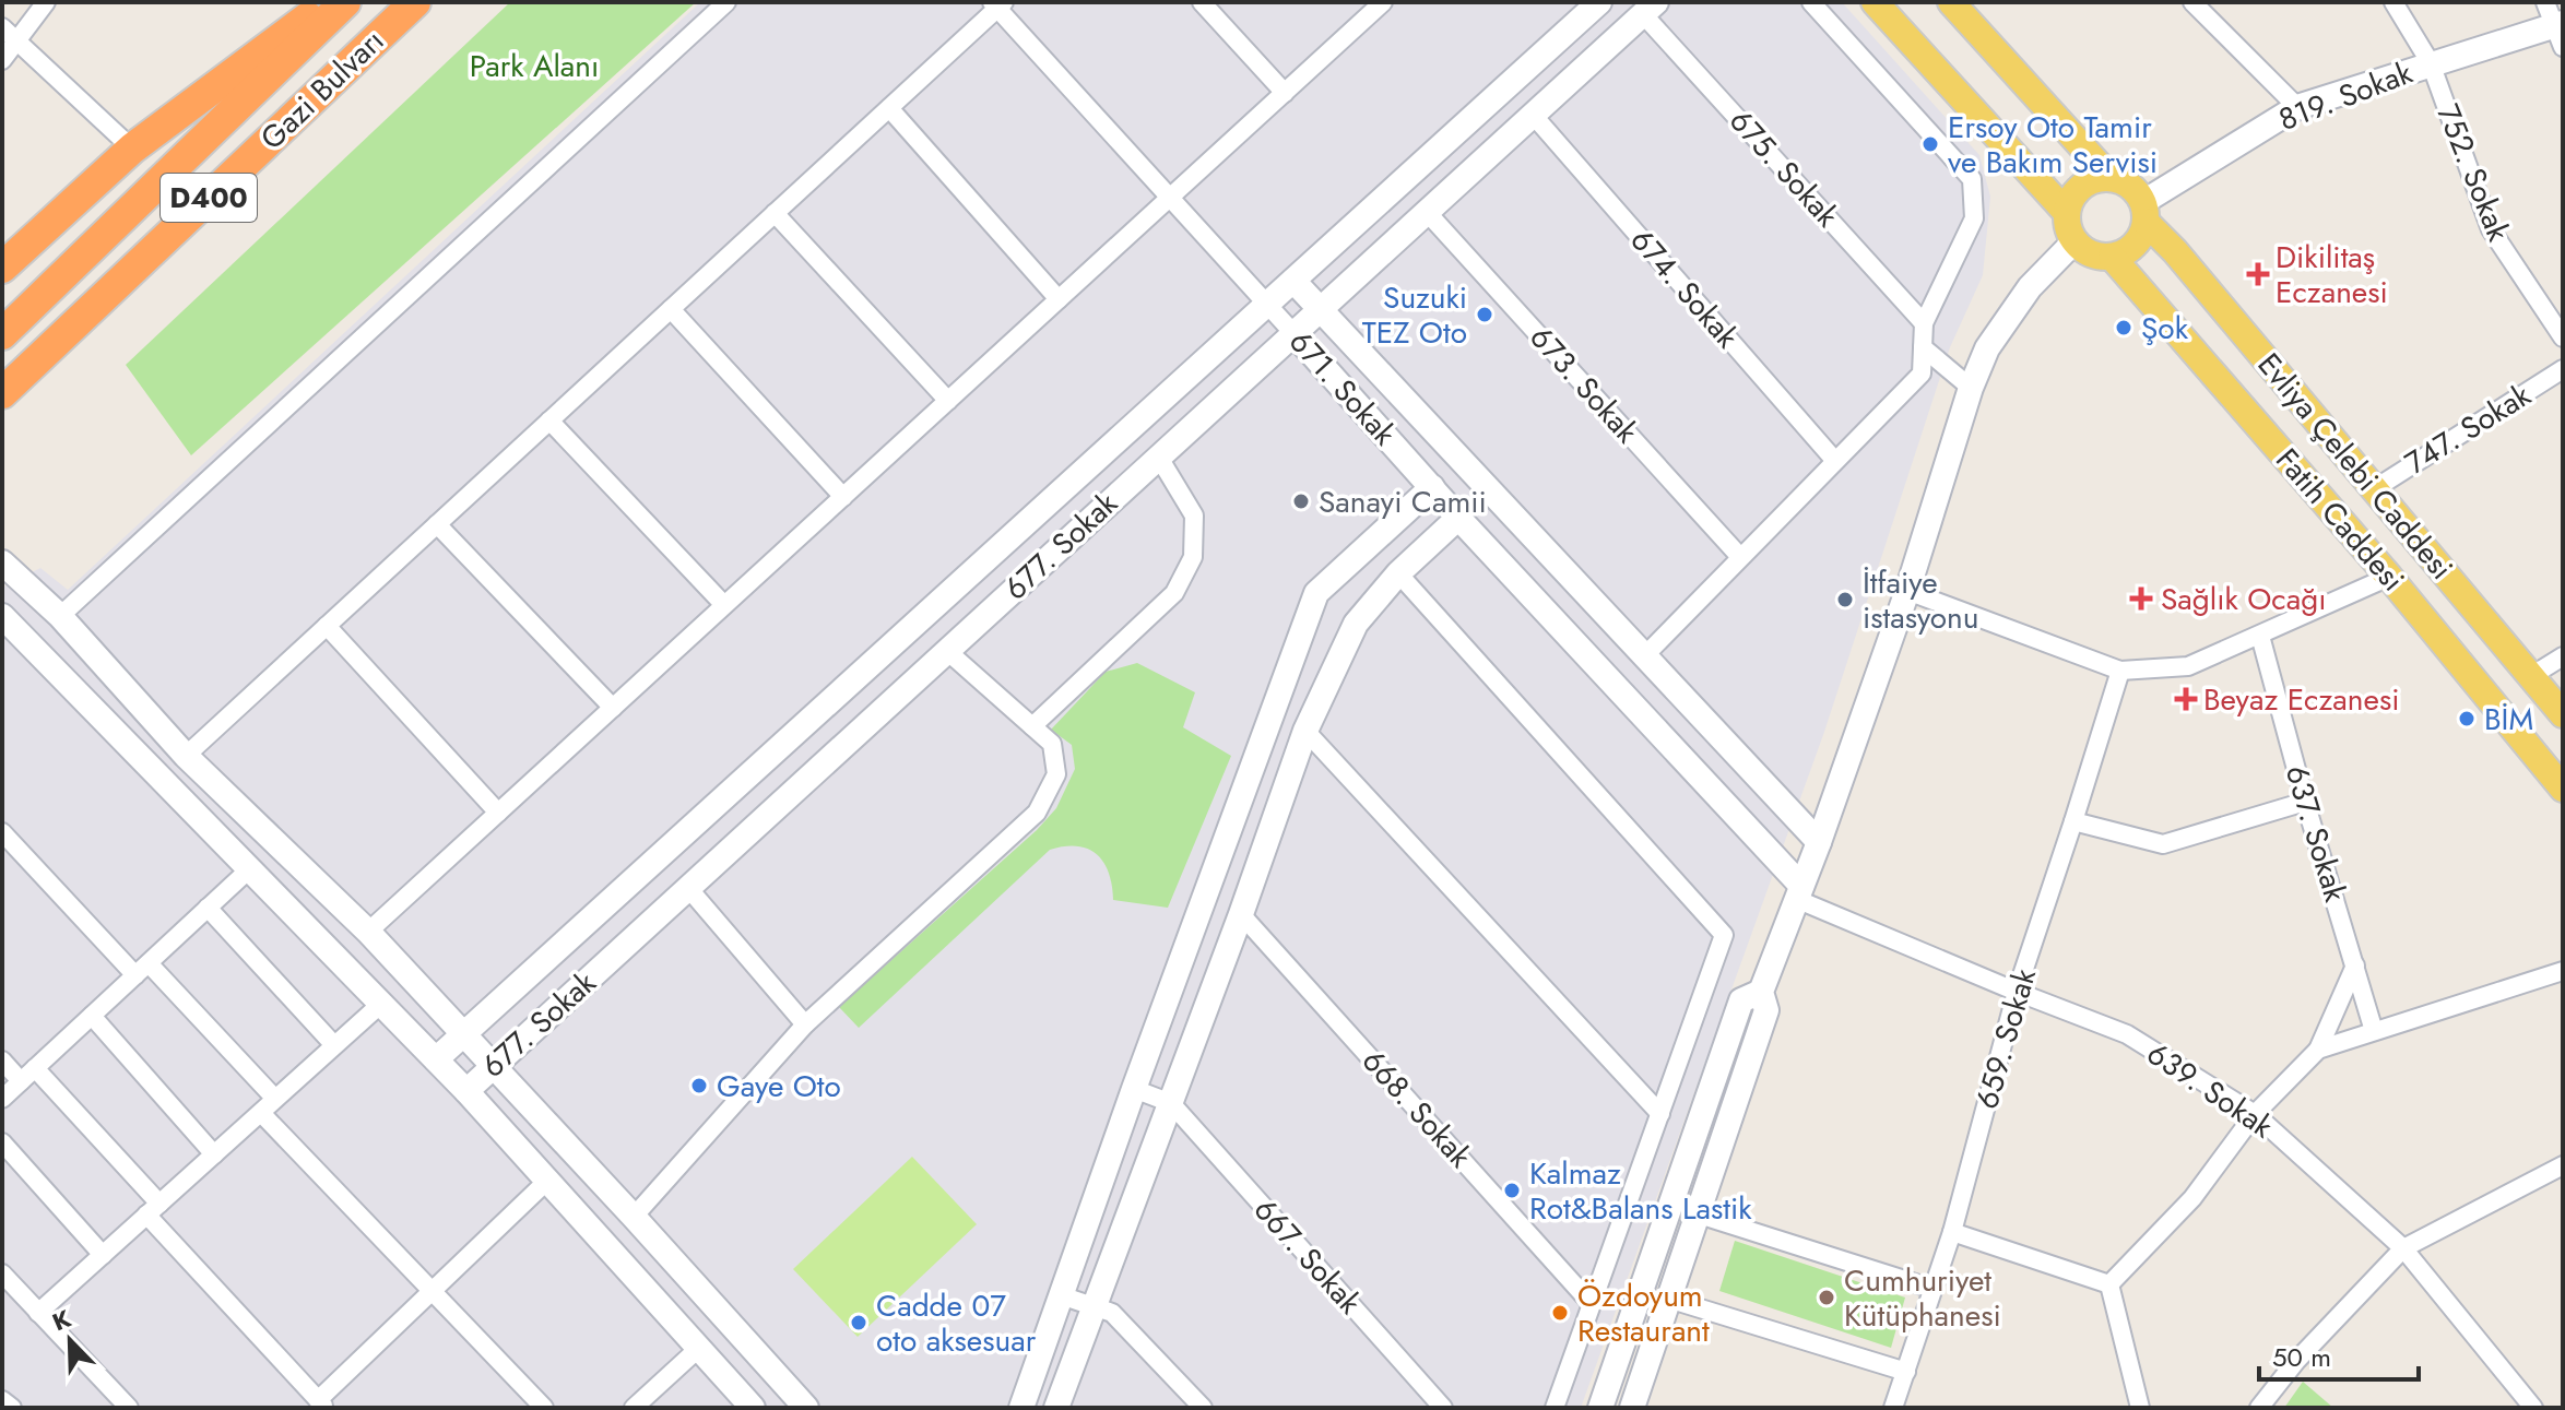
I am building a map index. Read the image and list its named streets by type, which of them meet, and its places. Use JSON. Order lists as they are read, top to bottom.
{
  "streets": {
    "highway": ["Gazi Bulvarı", "D400"],
    "main road": ["Evliya Çelebi Caddesi", "Fatih Caddesi"],
    "street": [
      "819. Sokak",
      "675. Sokak",
      "752. Sokak",
      "674. Sokak",
      "673. Sokak",
      "671. Sokak",
      "747. Sokak",
      "677. Sokak",
      "637. Sokak",
      "659. Sokak",
      "639. Sokak",
      "668. Sokak",
      "667. Sokak"
    ]
  },
  "crossings": [
    ["819. Sokak", "752. Sokak"],
    ["819. Sokak", "Evliya Çelebi Caddesi"],
    ["819. Sokak", "Fatih Caddesi"],
    ["675. Sokak", "677. Sokak"],
    ["674. Sokak", "677. Sokak"],
    ["673. Sokak", "677. Sokak"],
    ["671. Sokak", "677. Sokak"],
    ["671. Sokak", "639. Sokak"],
    ["747. Sokak", "Evliya Çelebi Caddesi"],
    ["Evliya Çelebi Caddesi", "Fatih Caddesi"],
    ["659. Sokak", "639. Sokak"]
  ],
  "parks": ["Park Alanı"],
  "places": {
    "other": [
      "Ersoy Oto Tamir ve Bakım Servisi",
      "Suzuki TEZ Oto",
      "Şok",
      "Sanayi Camii",
      "İtfaiye istasyonu",
      "BİM",
      "Gaye Oto",
      "Kalmaz Rot&Balans Lastik",
      "Cumhuriyet Kütüphanesi",
      "Özdoyum Restaurant",
      "Cadde 07 oto aksesuar"
    ],
    "health": ["Dikilitaş Eczanesi", "Sağlık Ocağı", "Beyaz Eczanesi"]
  },
  "scale_bar": "50 m",
  "north": "top left"
}
